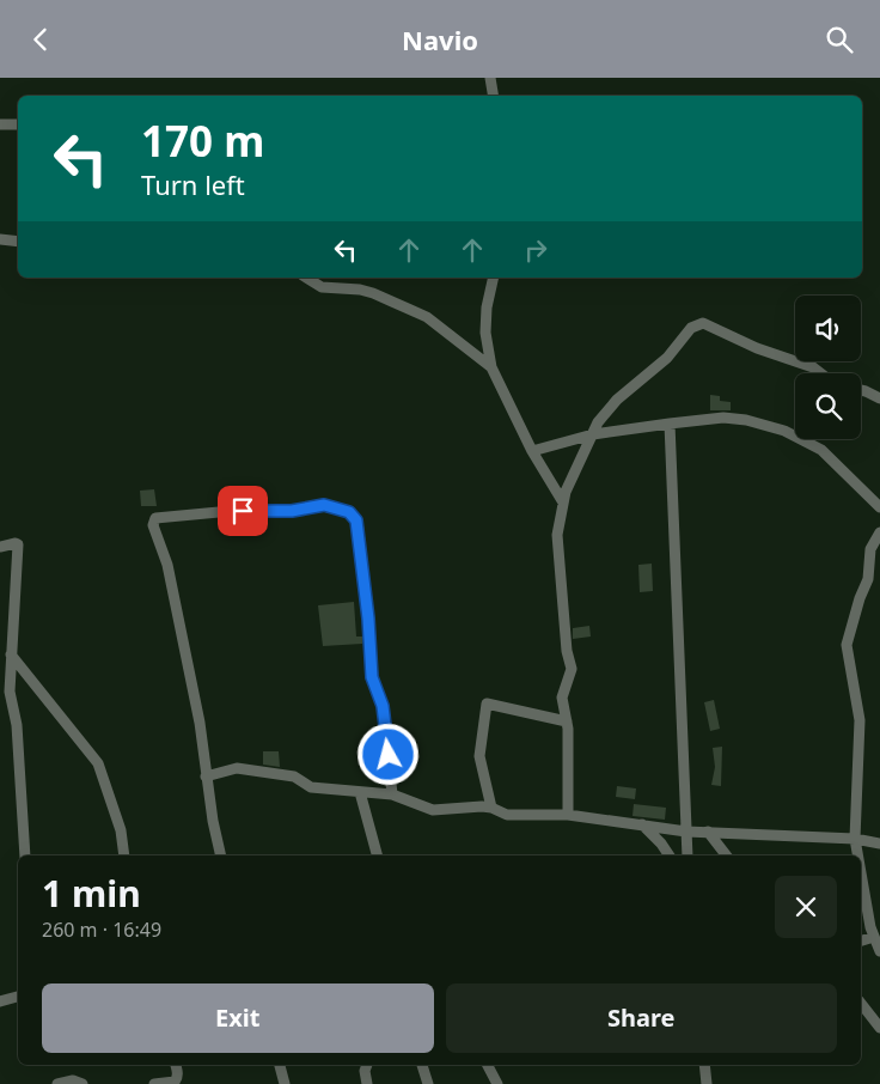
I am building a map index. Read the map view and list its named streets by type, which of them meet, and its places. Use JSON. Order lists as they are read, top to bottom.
{
  "page": {
    "header": "Navio",
    "turn": ["170 m", "Turn left"],
    "heading": ["1 min", "260 m · 16:49"],
    "buttons": ["Exit", "Share"]
  }
}
